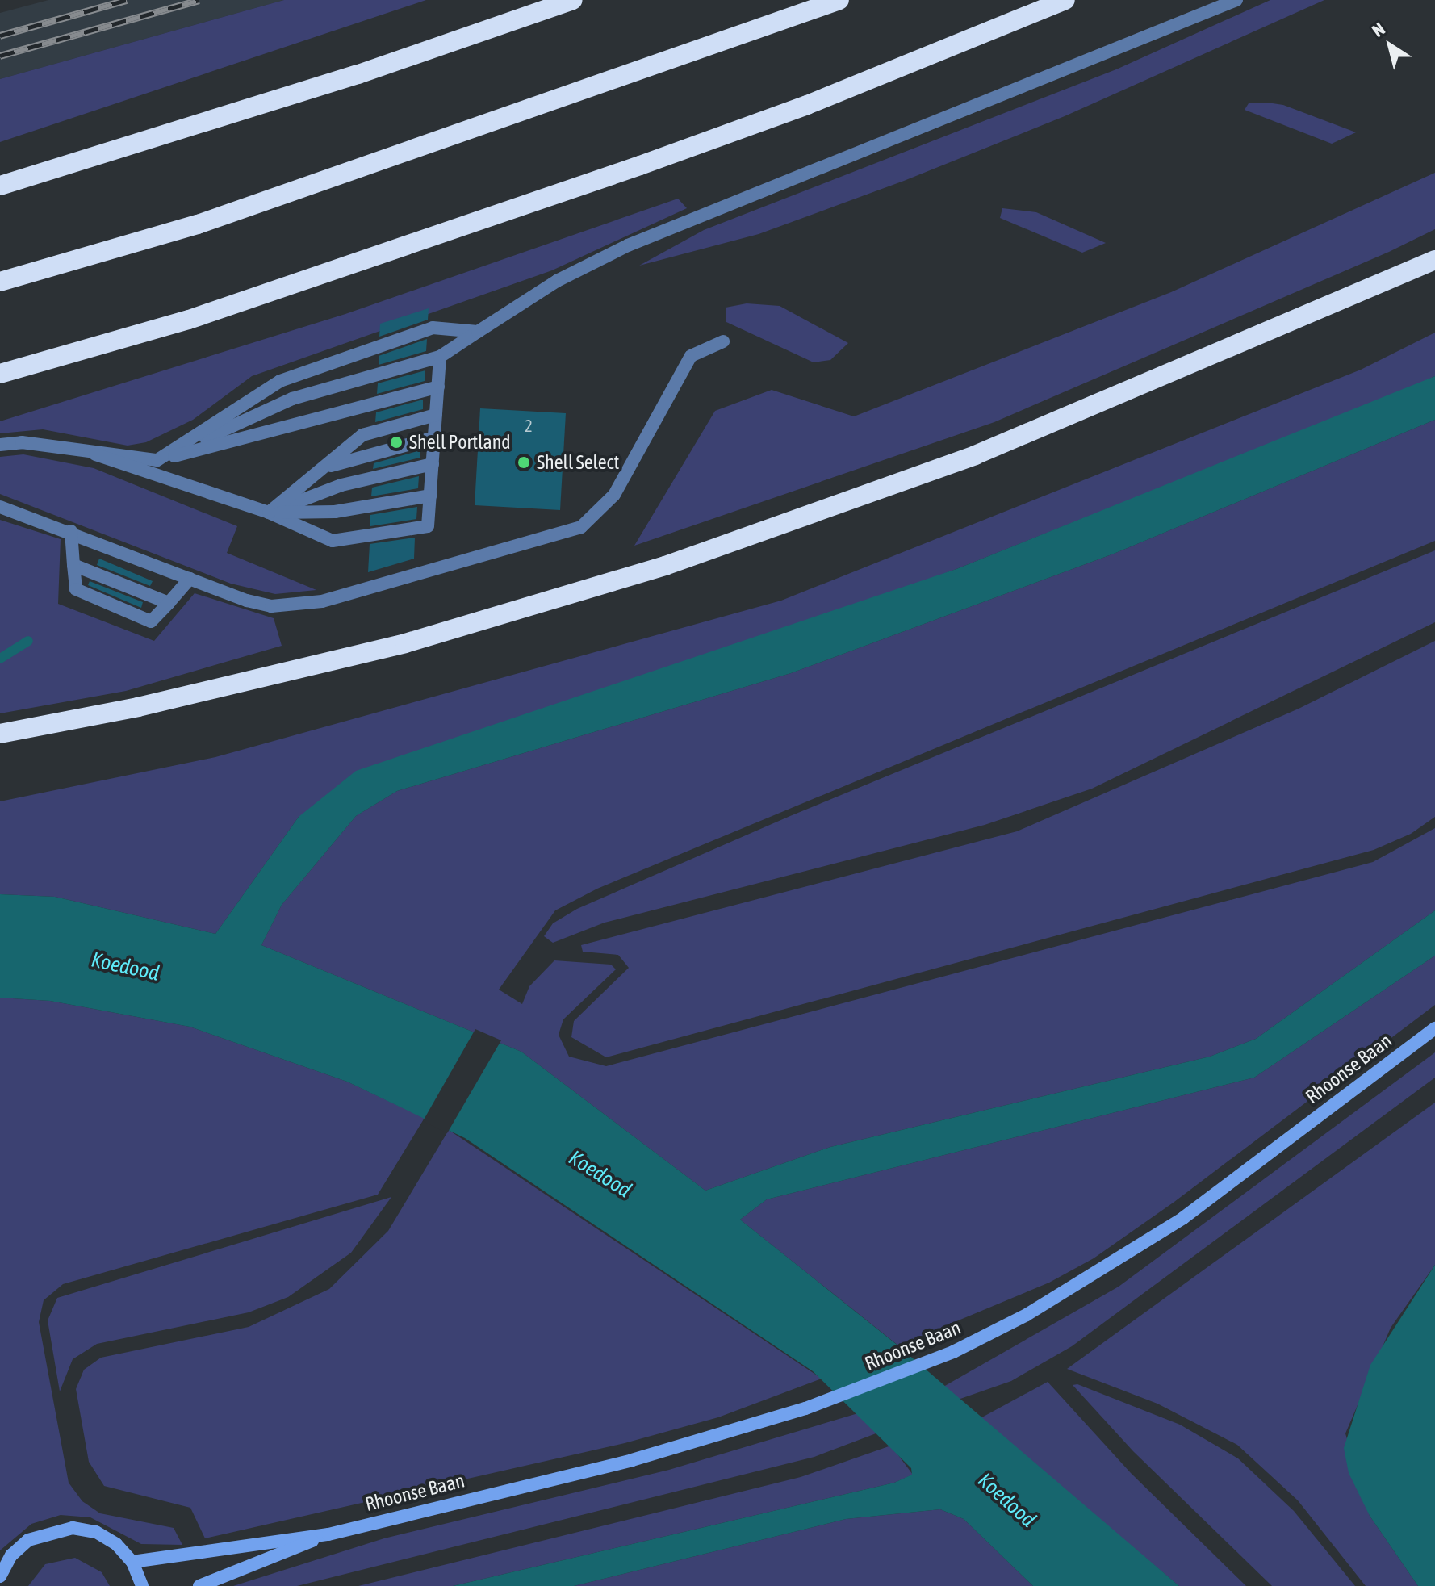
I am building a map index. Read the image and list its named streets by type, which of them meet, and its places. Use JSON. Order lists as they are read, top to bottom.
{
  "streets": {
    "main road": ["Rhoonse Baan"]
  },
  "water": ["Koedood"],
  "places": ["Shell Portland", "Shell Select"],
  "house_numbers": ["2"],
  "north": "top left"
}
